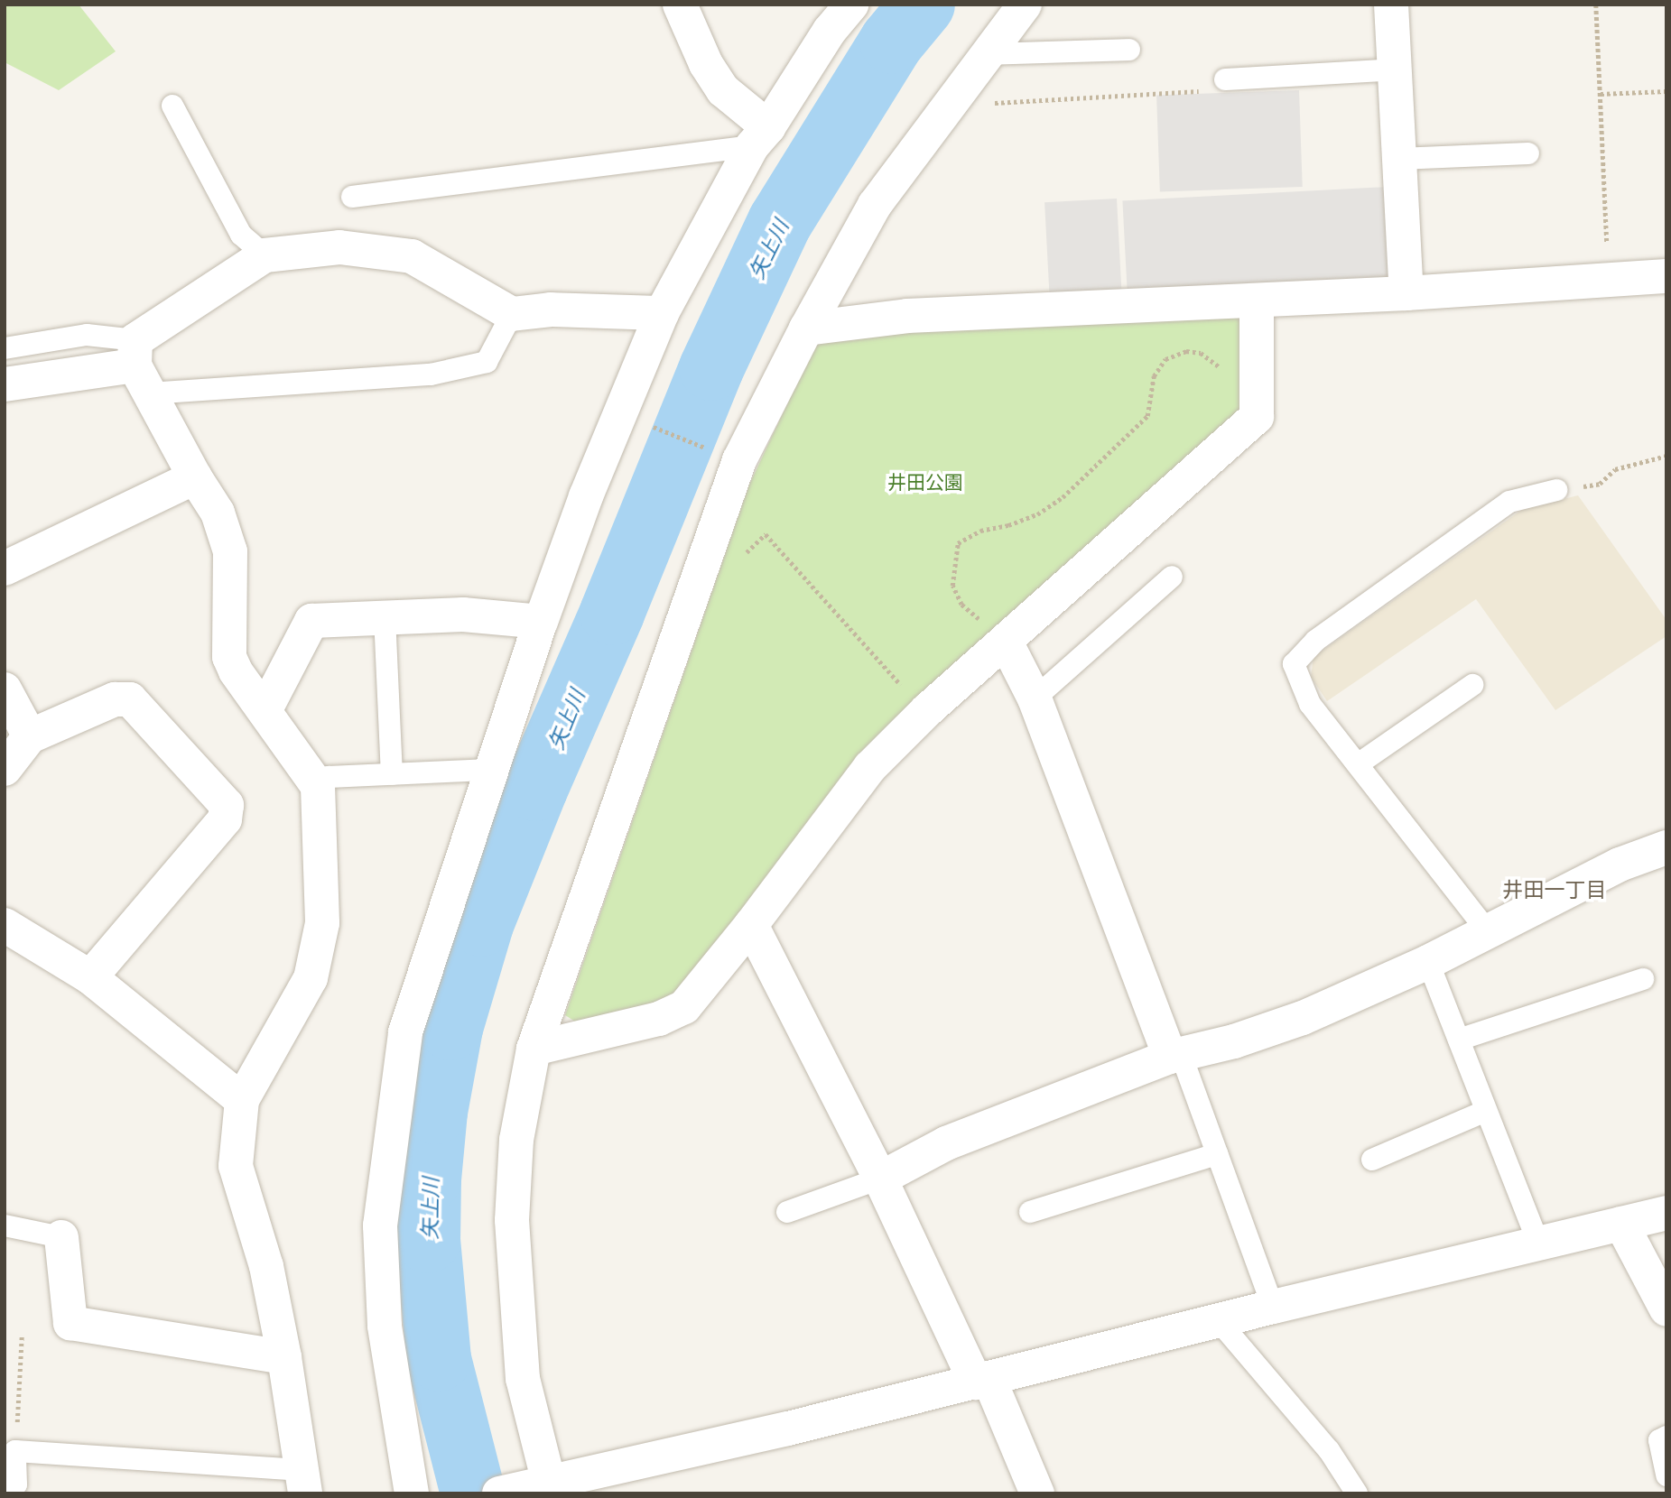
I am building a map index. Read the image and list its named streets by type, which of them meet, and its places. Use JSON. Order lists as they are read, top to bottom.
{
  "districts": ["井田一丁目"],
  "water": ["矢上川"],
  "parks": ["井田公園"]
}
